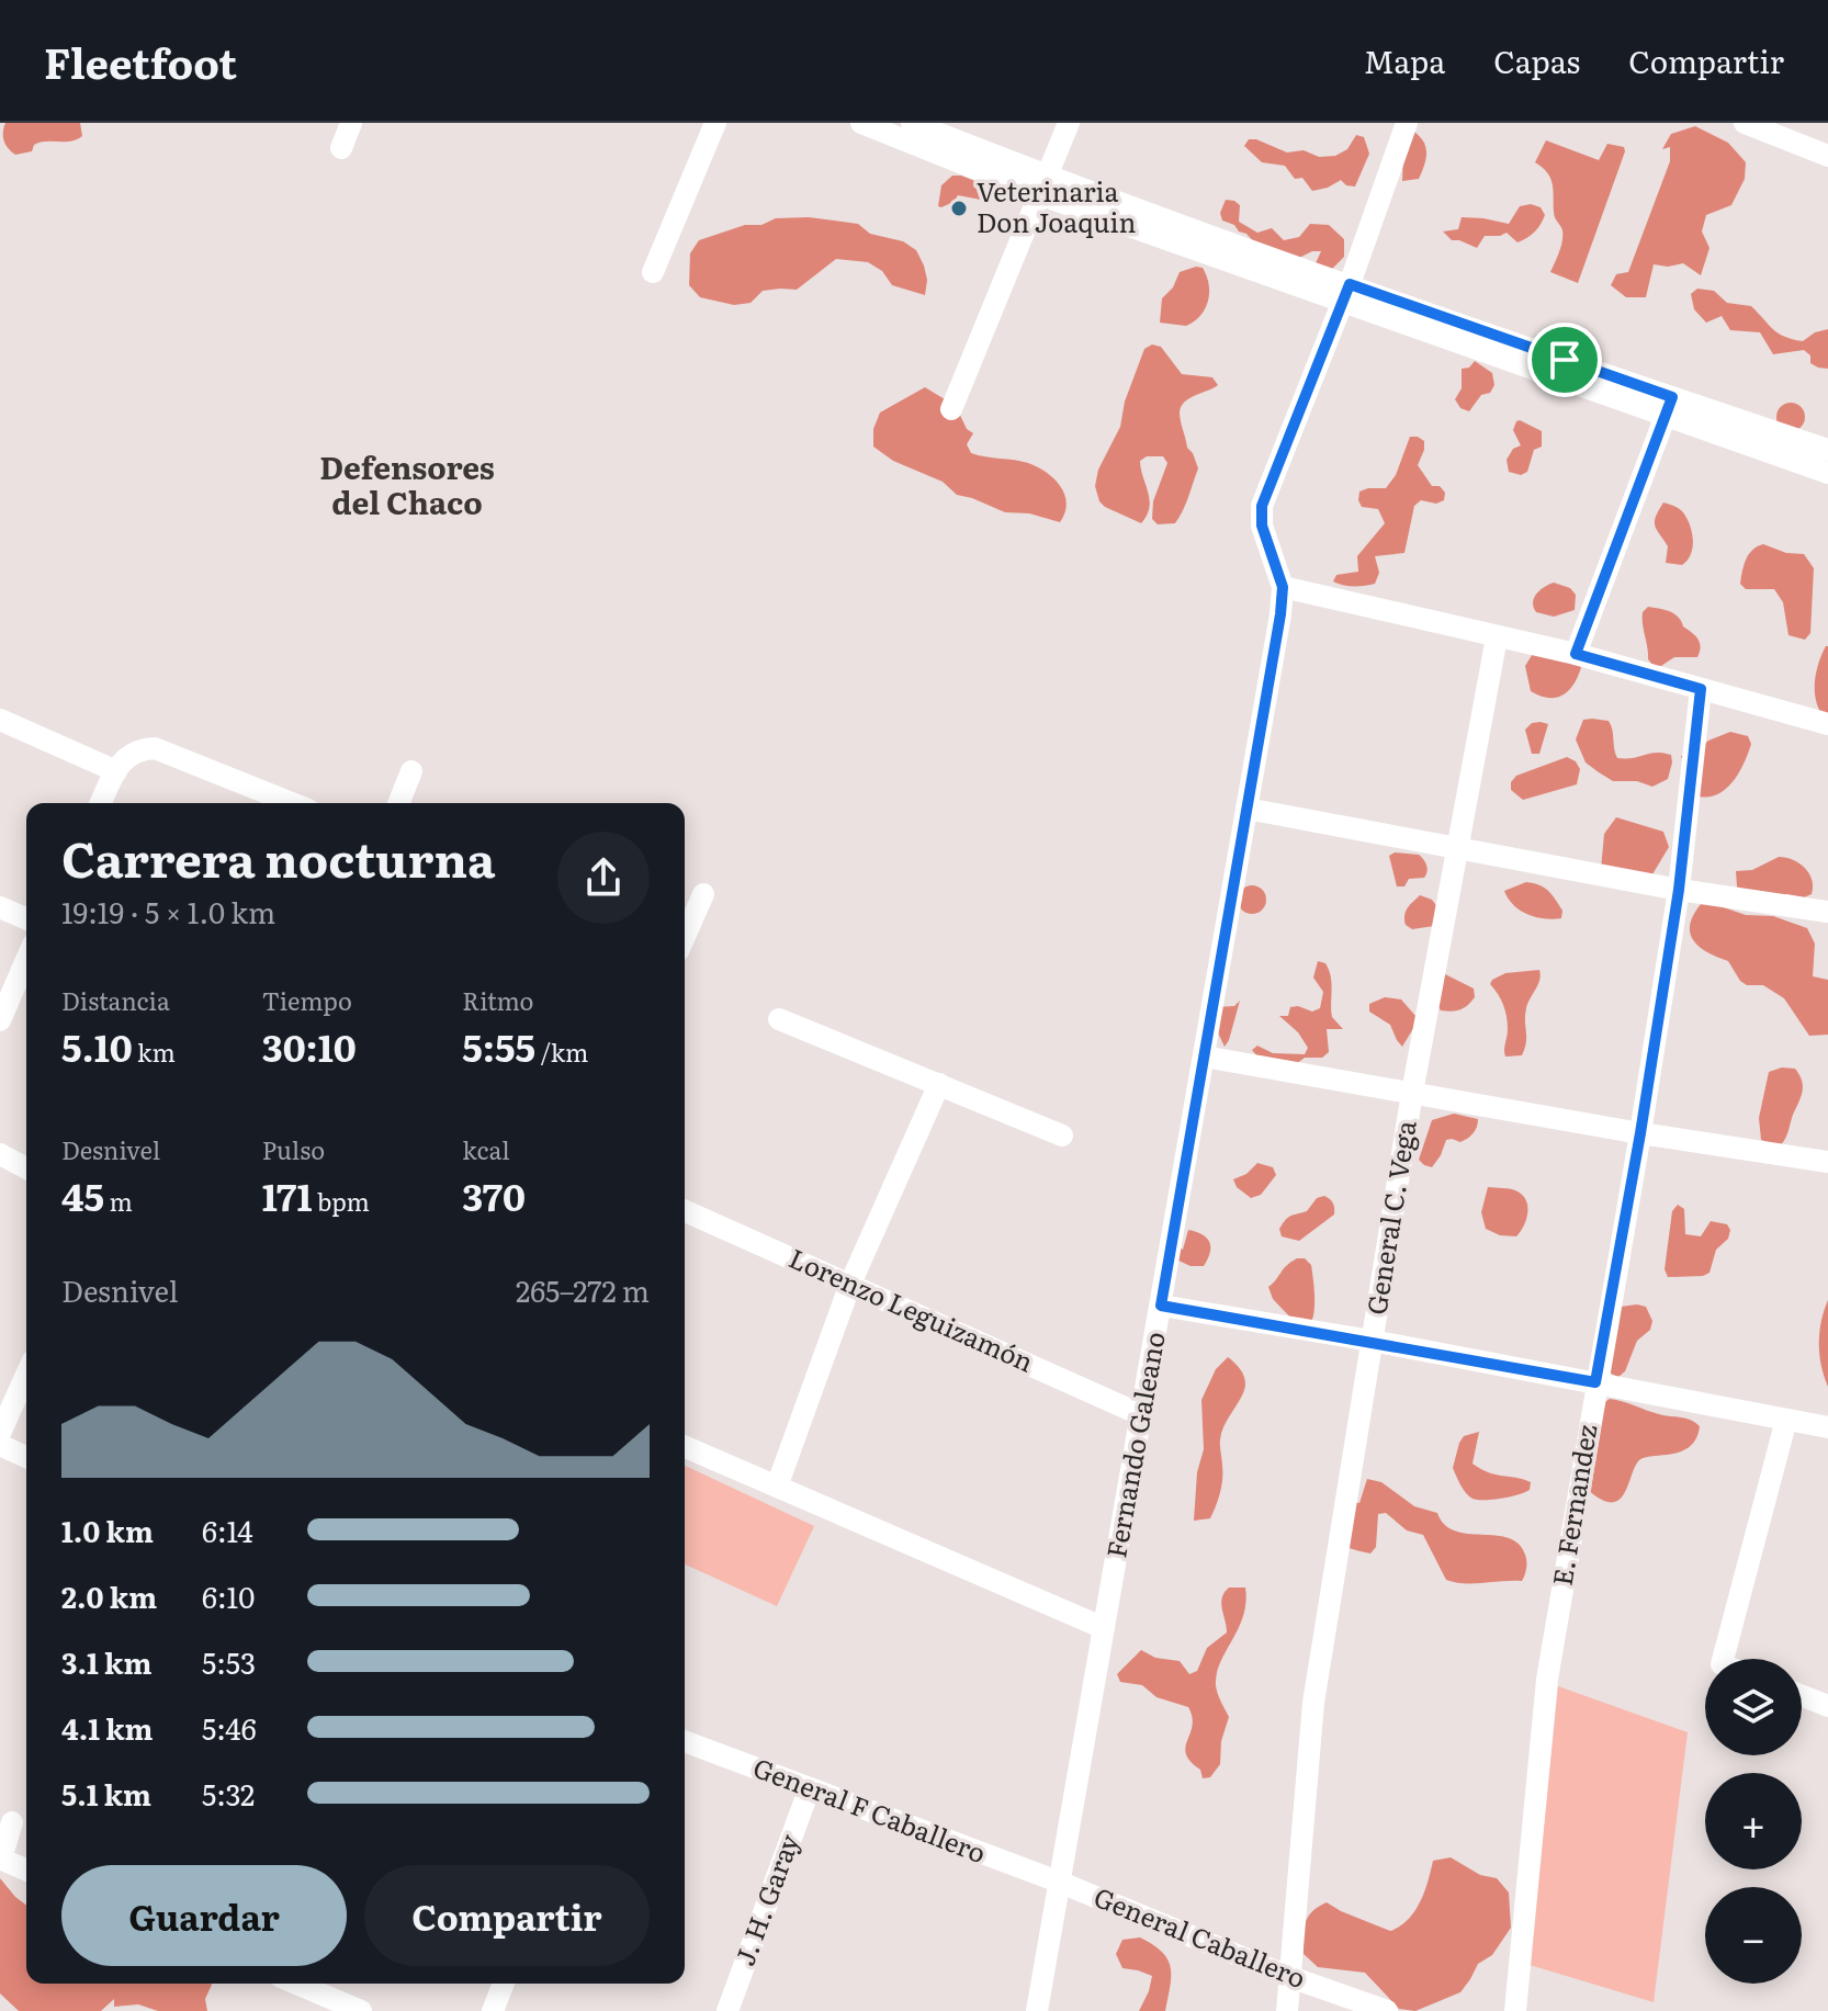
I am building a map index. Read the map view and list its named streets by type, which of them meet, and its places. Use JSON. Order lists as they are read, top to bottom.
{
  "streets": {
    "street": [
      "General C. Vega",
      "Lorenzo Leguizamón",
      "Fernando Galeano",
      "E. Fernandez",
      "General F Caballero",
      "J. H. Garay",
      "General Caballero"
    ]
  },
  "crossings": [
    ["General C. Vega", "General Caballero"],
    ["Lorenzo Leguizamón", "Fernando Galeano"],
    ["Fernando Galeano", "General F Caballero"],
    ["Fernando Galeano", "General Caballero"],
    ["General F Caballero", "J. H. Garay"],
    ["General F Caballero", "General Caballero"]
  ],
  "districts": ["Defensores del Chaco"],
  "places": ["Veterinaria Don Joaquin"],
  "page": {
    "header": "Fleetfoot",
    "nav": ["Mapa", "Capas", "Compartir"],
    "heading": ["Carrera nocturna", "19:19 · 5 × 1.0 km"],
    "stats": [
      ["Distancia", "5.10 km"],
      ["Tiempo", "30:10"],
      ["Ritmo", "5:55 /km"],
      ["Desnivel", "45 m"],
      ["Pulso", "171 bpm"],
      ["kcal", "370"]
    ],
    "chart": ["Desnivel", "265–272 m"],
    "list": [
      {
        "name": "1.0 km",
        "note": "6:14"
      },
      {
        "name": "2.0 km",
        "note": "6:10"
      },
      {
        "name": "3.1 km",
        "note": "5:53"
      },
      {
        "name": "4.1 km",
        "note": "5:46"
      },
      {
        "name": "5.1 km",
        "note": "5:32"
      }
    ],
    "map_buttons": ["+", "−"],
    "buttons": ["Guardar", "Compartir"]
  }
}
